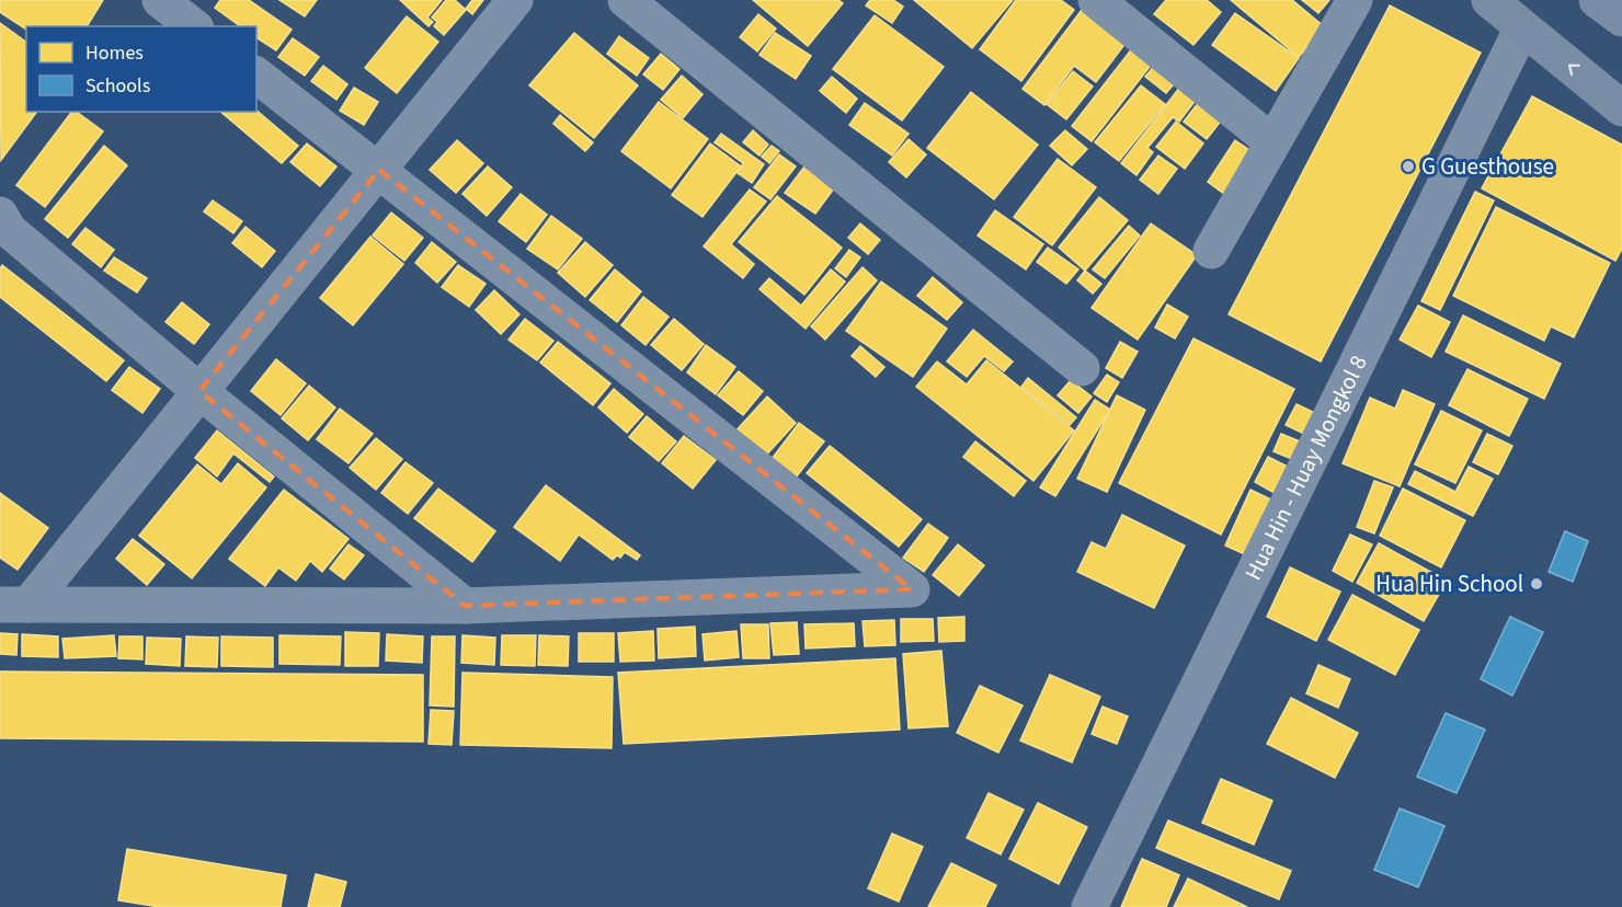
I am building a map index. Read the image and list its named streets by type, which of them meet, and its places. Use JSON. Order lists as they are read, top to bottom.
{
  "streets": {
    "street": ["Hua Hin - Huay Mongkol 8"]
  },
  "places": ["G Guesthouse", "Hua Hin School"],
  "legend": ["Homes", "Schools"]
}
